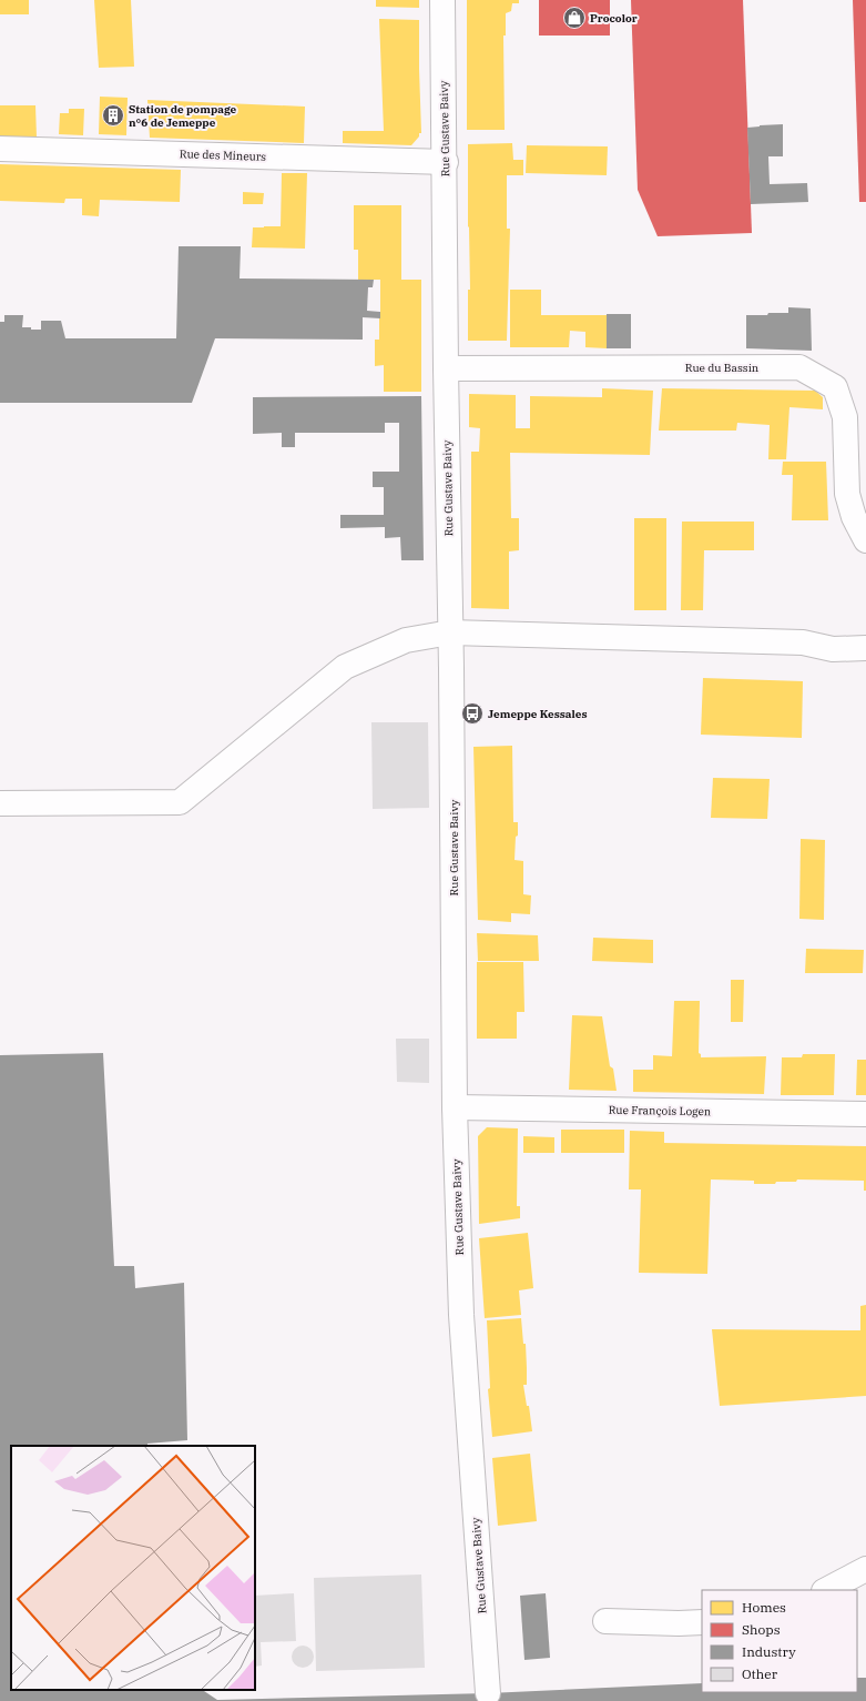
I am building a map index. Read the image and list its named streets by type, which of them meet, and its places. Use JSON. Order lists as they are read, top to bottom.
{
  "streets": {
    "street": [
      "Rue Gustave Baivy",
      "Rue des Mineurs",
      "Rue du Bassin",
      "Rue François Logen"
    ]
  },
  "crossings": [
    ["Rue Gustave Baivy", "Rue des Mineurs"],
    ["Rue Gustave Baivy", "Rue du Bassin"],
    ["Rue Gustave Baivy", "Rue François Logen"]
  ],
  "places": {
    "shop": ["Procolor"],
    "building": ["Station de pompage n°6 de Jemeppe"],
    "bus stop": ["Jemeppe Kessales"]
  },
  "legend": [
    "Homes",
    "Shops",
    "Industry",
    "Other"
  ]
}
